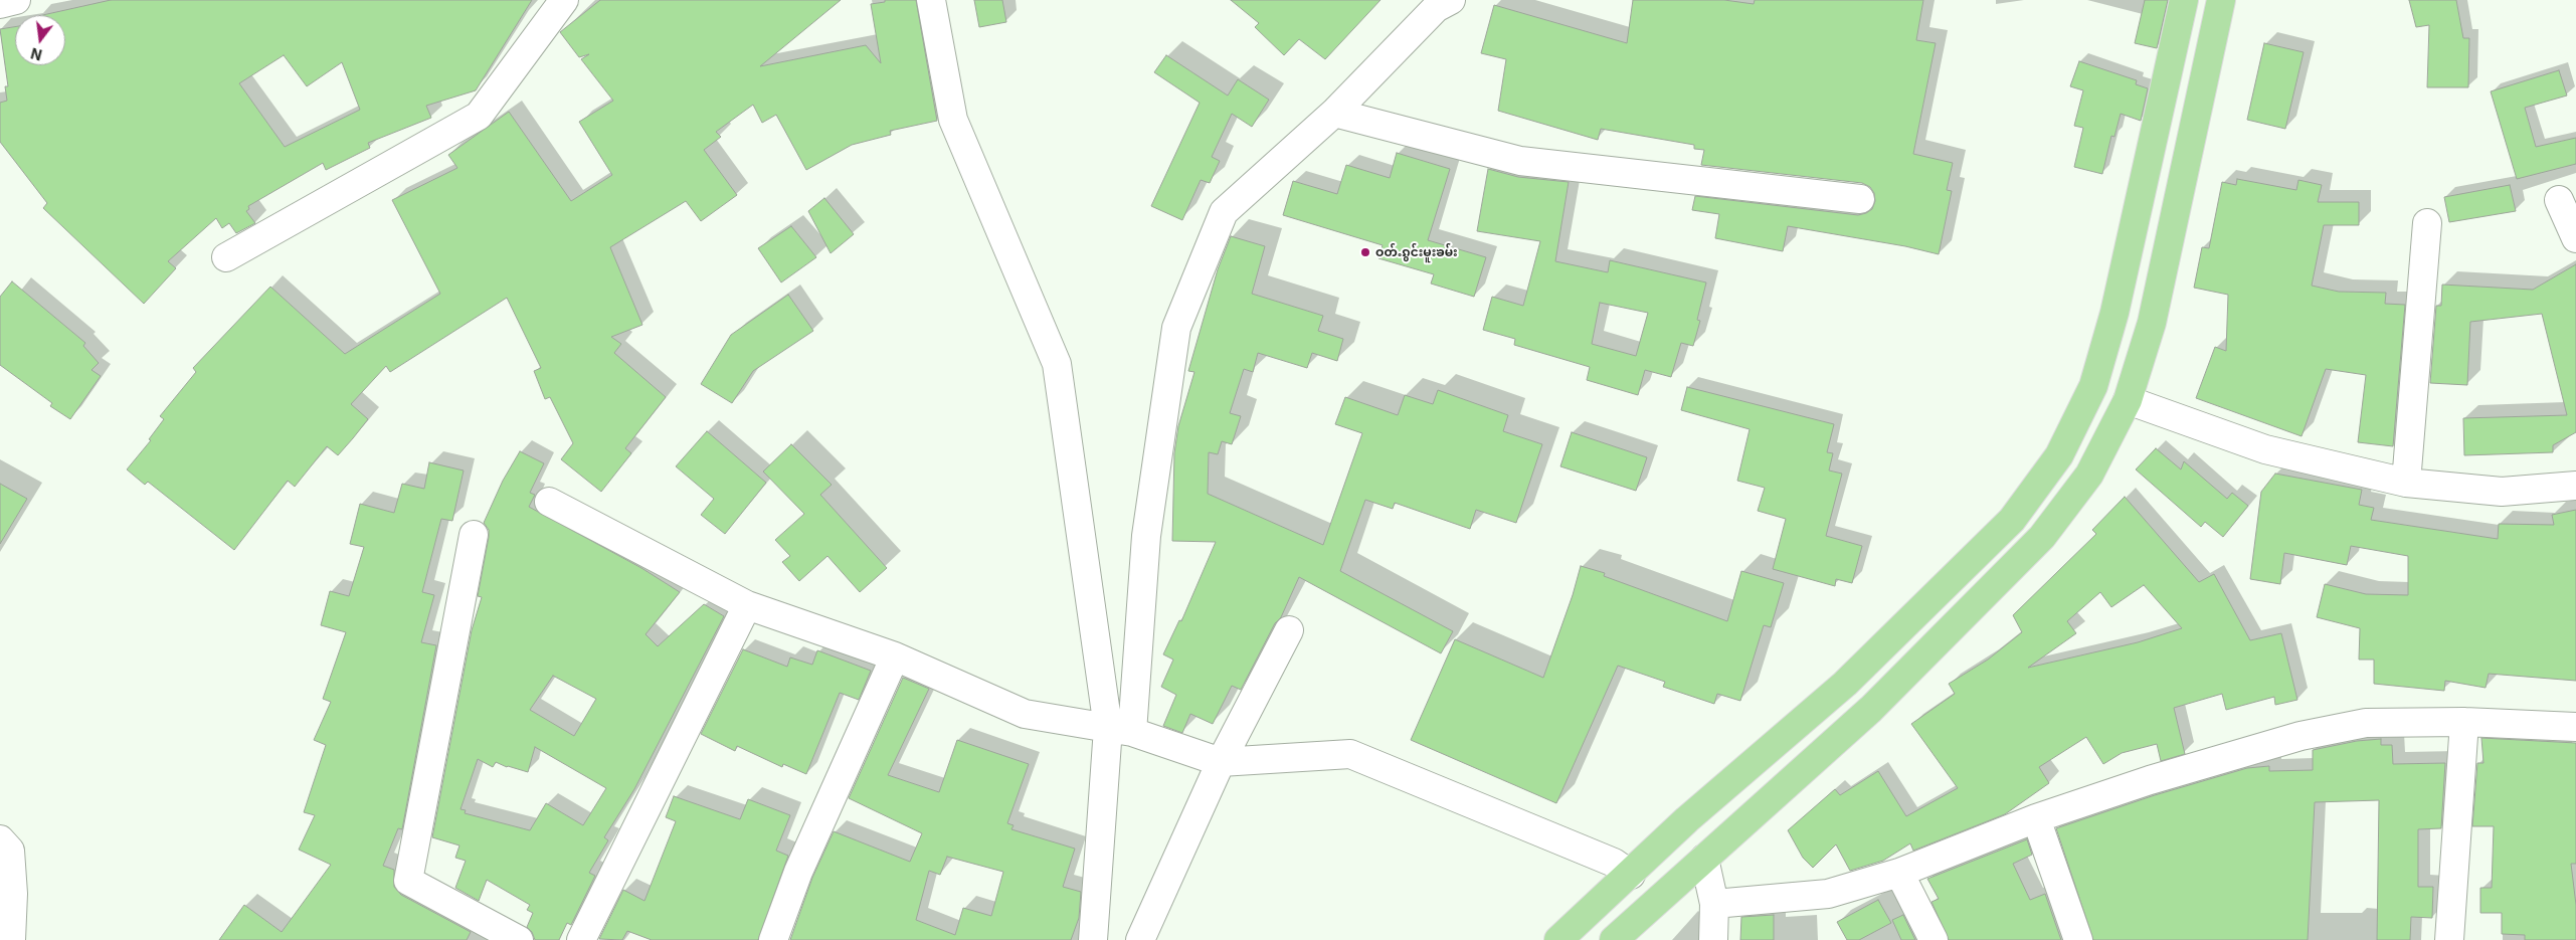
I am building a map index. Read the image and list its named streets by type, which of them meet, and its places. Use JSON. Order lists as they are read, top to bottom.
{
  "places": ["ဝတ်ႉၵွင်းမူးၶမ်း"],
  "north": "bottom"
}
